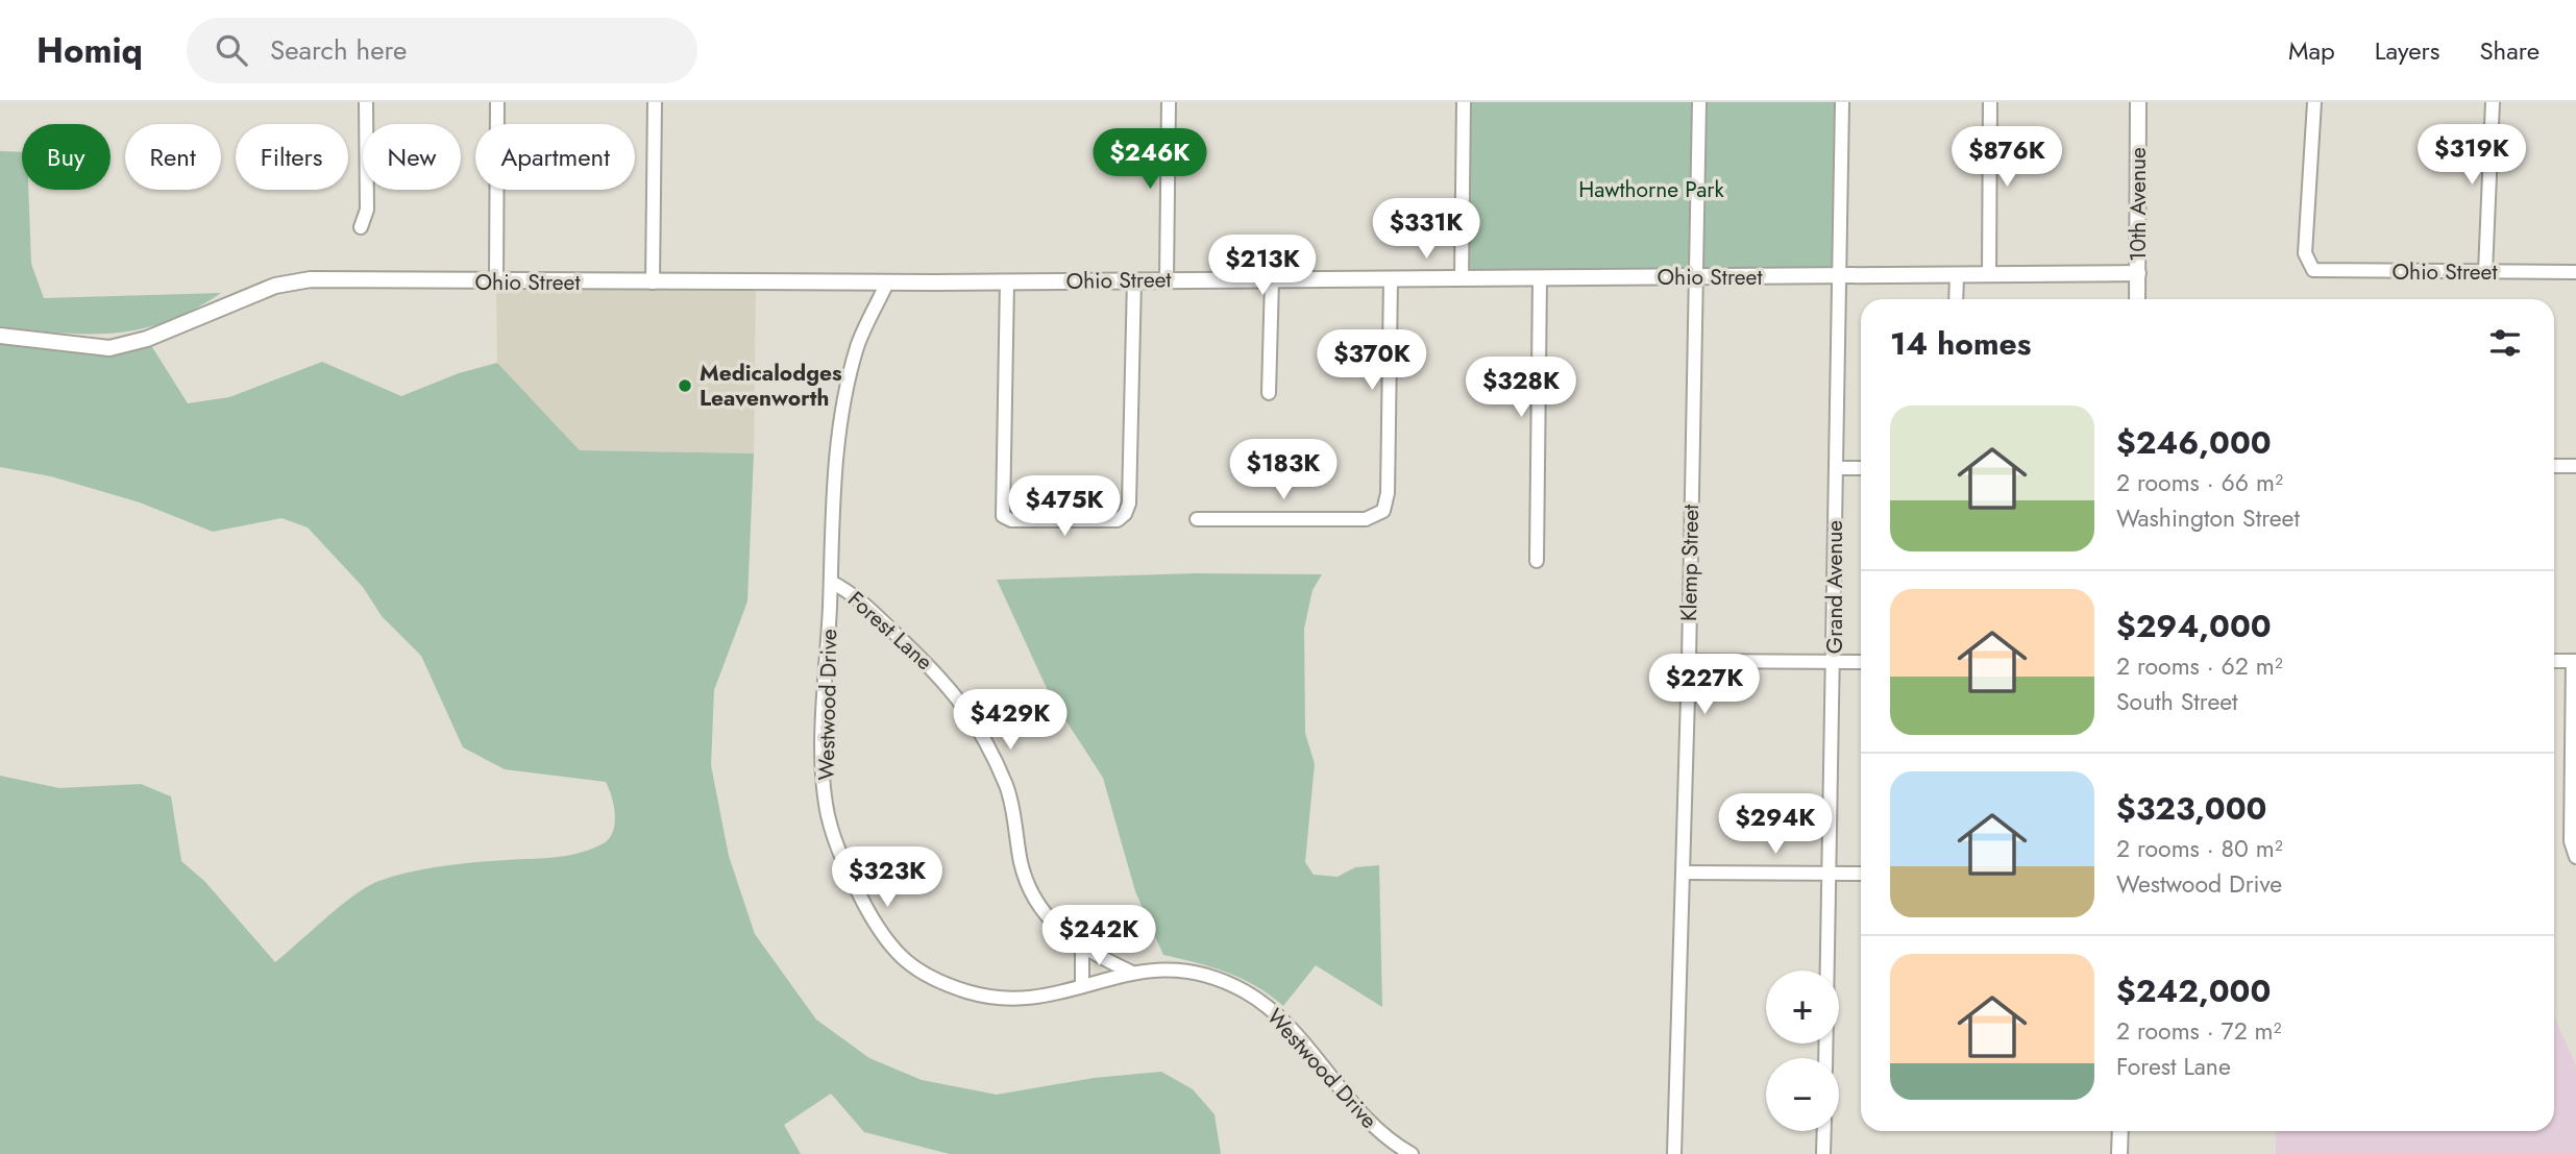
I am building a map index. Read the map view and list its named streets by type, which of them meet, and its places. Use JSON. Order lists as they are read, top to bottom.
{
  "streets": {
    "street": [
      "10th Avenue",
      "Ohio Street",
      "Klemp Street",
      "Grand Avenue",
      "Forest Lane",
      "Westwood Drive"
    ]
  },
  "crossings": [
    ["10th Avenue", "Ohio Street"],
    ["Ohio Street", "Klemp Street"],
    ["Ohio Street", "Grand Avenue"],
    ["Ohio Street", "Westwood Drive"],
    ["Forest Lane", "Westwood Drive"]
  ],
  "parks": ["Hawthorne Park"],
  "places": ["Medicalodges Leavenworth"],
  "page": {
    "header": "Homiq",
    "search": "Search here",
    "nav": ["Map", "Layers", "Share"],
    "price": [
      "$319K",
      "$876K",
      "$246K",
      "$331K",
      "$213K",
      "$370K",
      "$328K",
      "$183K",
      "$475K",
      "$227K",
      "$429K",
      "$294K",
      "$323K",
      "$242K"
    ],
    "chip": [
      "Buy",
      "Rent",
      "Filters",
      "New",
      "Apartment"
    ],
    "heading": "14 homes",
    "list": [
      {
        "name": "$246,000",
        "note": "2 rooms · 66 m² · Washington Street"
      },
      {
        "name": "$294,000",
        "note": "2 rooms · 62 m² · South Street"
      },
      {
        "name": "$323,000",
        "note": "2 rooms · 80 m² · Westwood Drive"
      },
      {
        "name": "$242,000",
        "note": "2 rooms · 72 m² · Forest Lane"
      }
    ],
    "map_buttons": ["+", "−"]
  }
}
